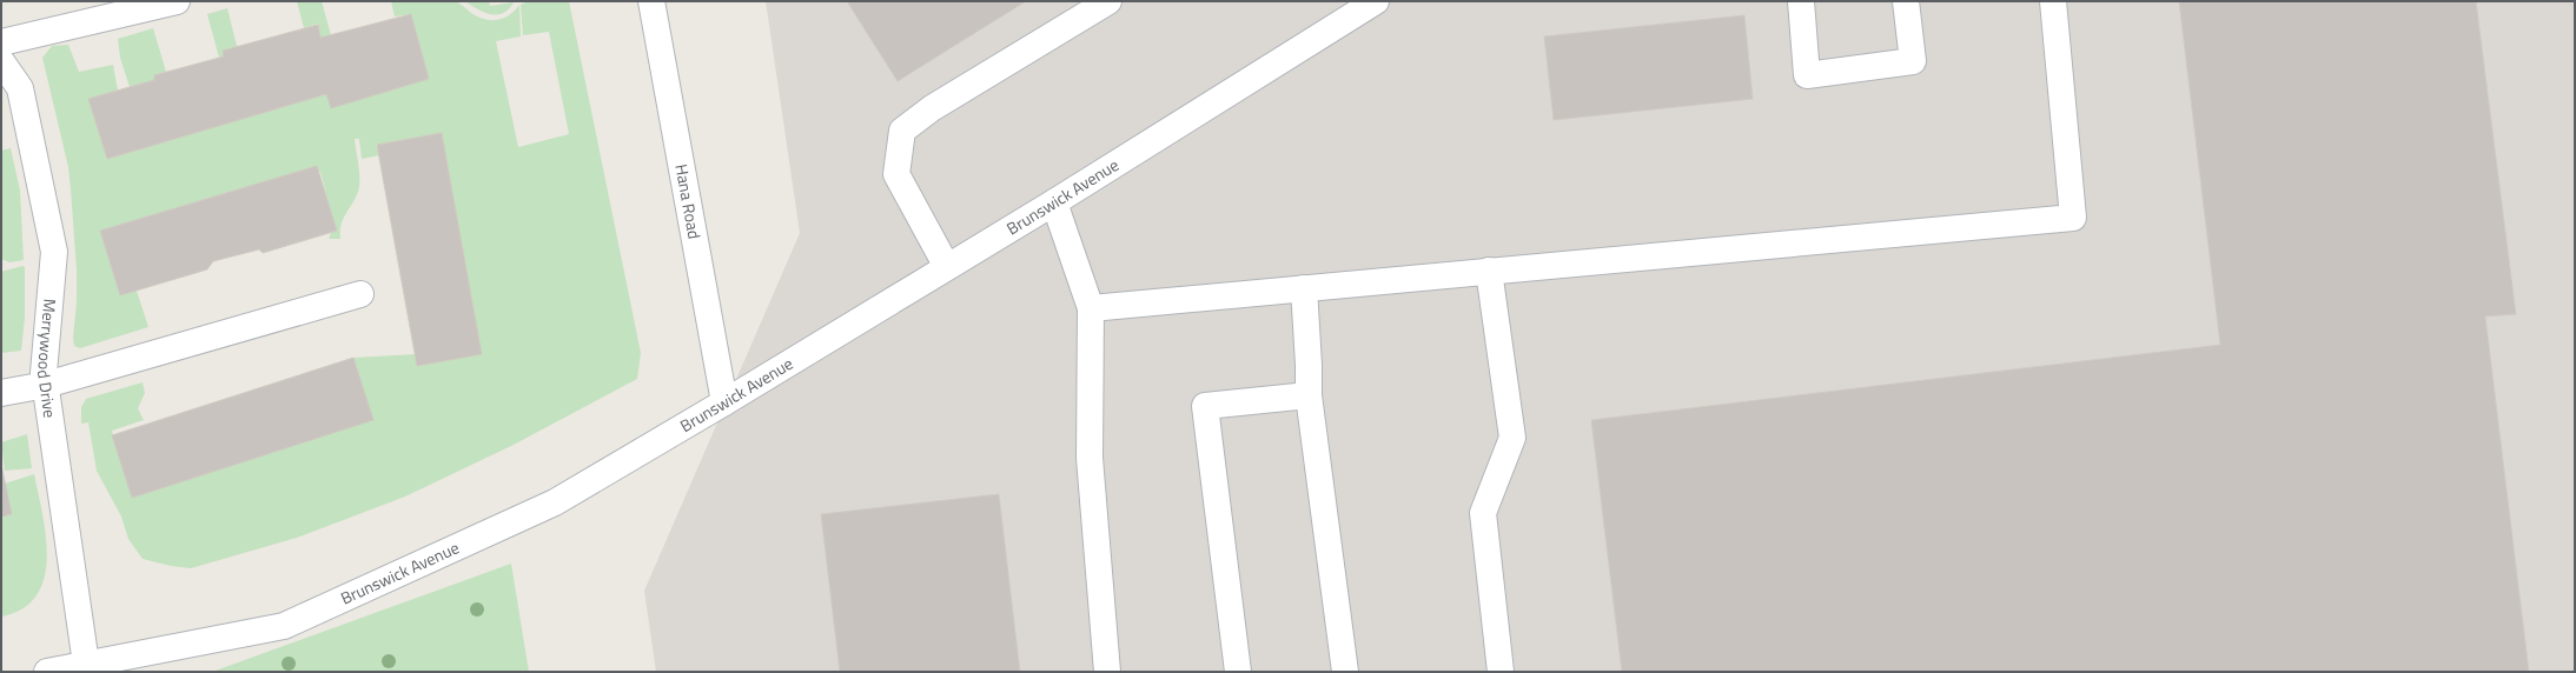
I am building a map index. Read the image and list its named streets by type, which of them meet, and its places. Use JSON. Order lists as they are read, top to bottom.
{
  "streets": {
    "street": ["Brunswick Avenue", "Hana Road", "Merrywood Drive"]
  },
  "crossings": [
    ["Brunswick Avenue", "Hana Road"],
    ["Brunswick Avenue", "Merrywood Drive"]
  ]
}
